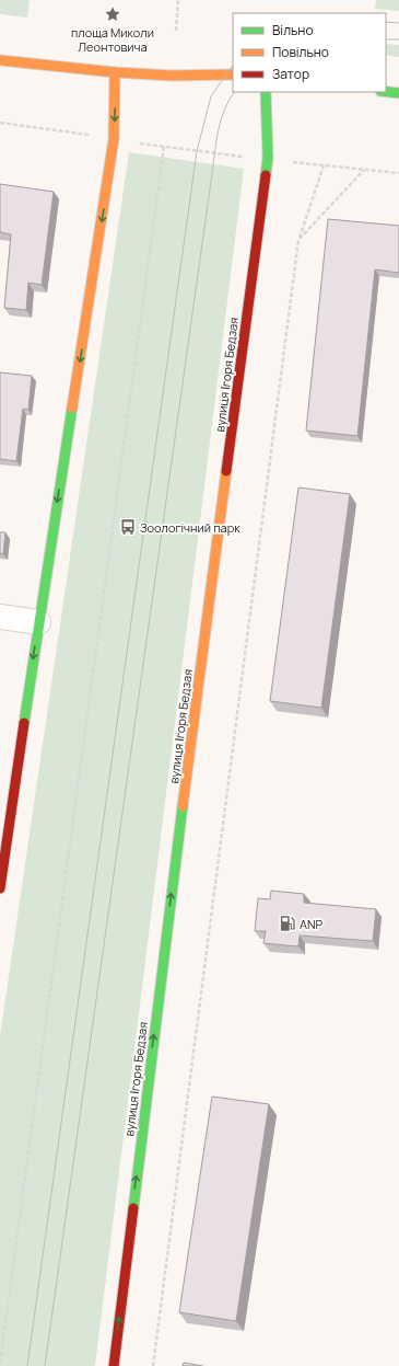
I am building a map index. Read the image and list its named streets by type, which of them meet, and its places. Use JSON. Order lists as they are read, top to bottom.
{
  "streets": {
    "street": ["вулиця Ігоря Бедзая"]
  },
  "one_way": ["вулиця Ігоря Бедзая"],
  "places": {
    "place": ["площа Миколи Леонтовича"],
    "bus stop": ["Зоологічний парк"],
    "fuel station": ["ANP"]
  },
  "legend": ["Вільно", "Повільно", "Затор"]
}
